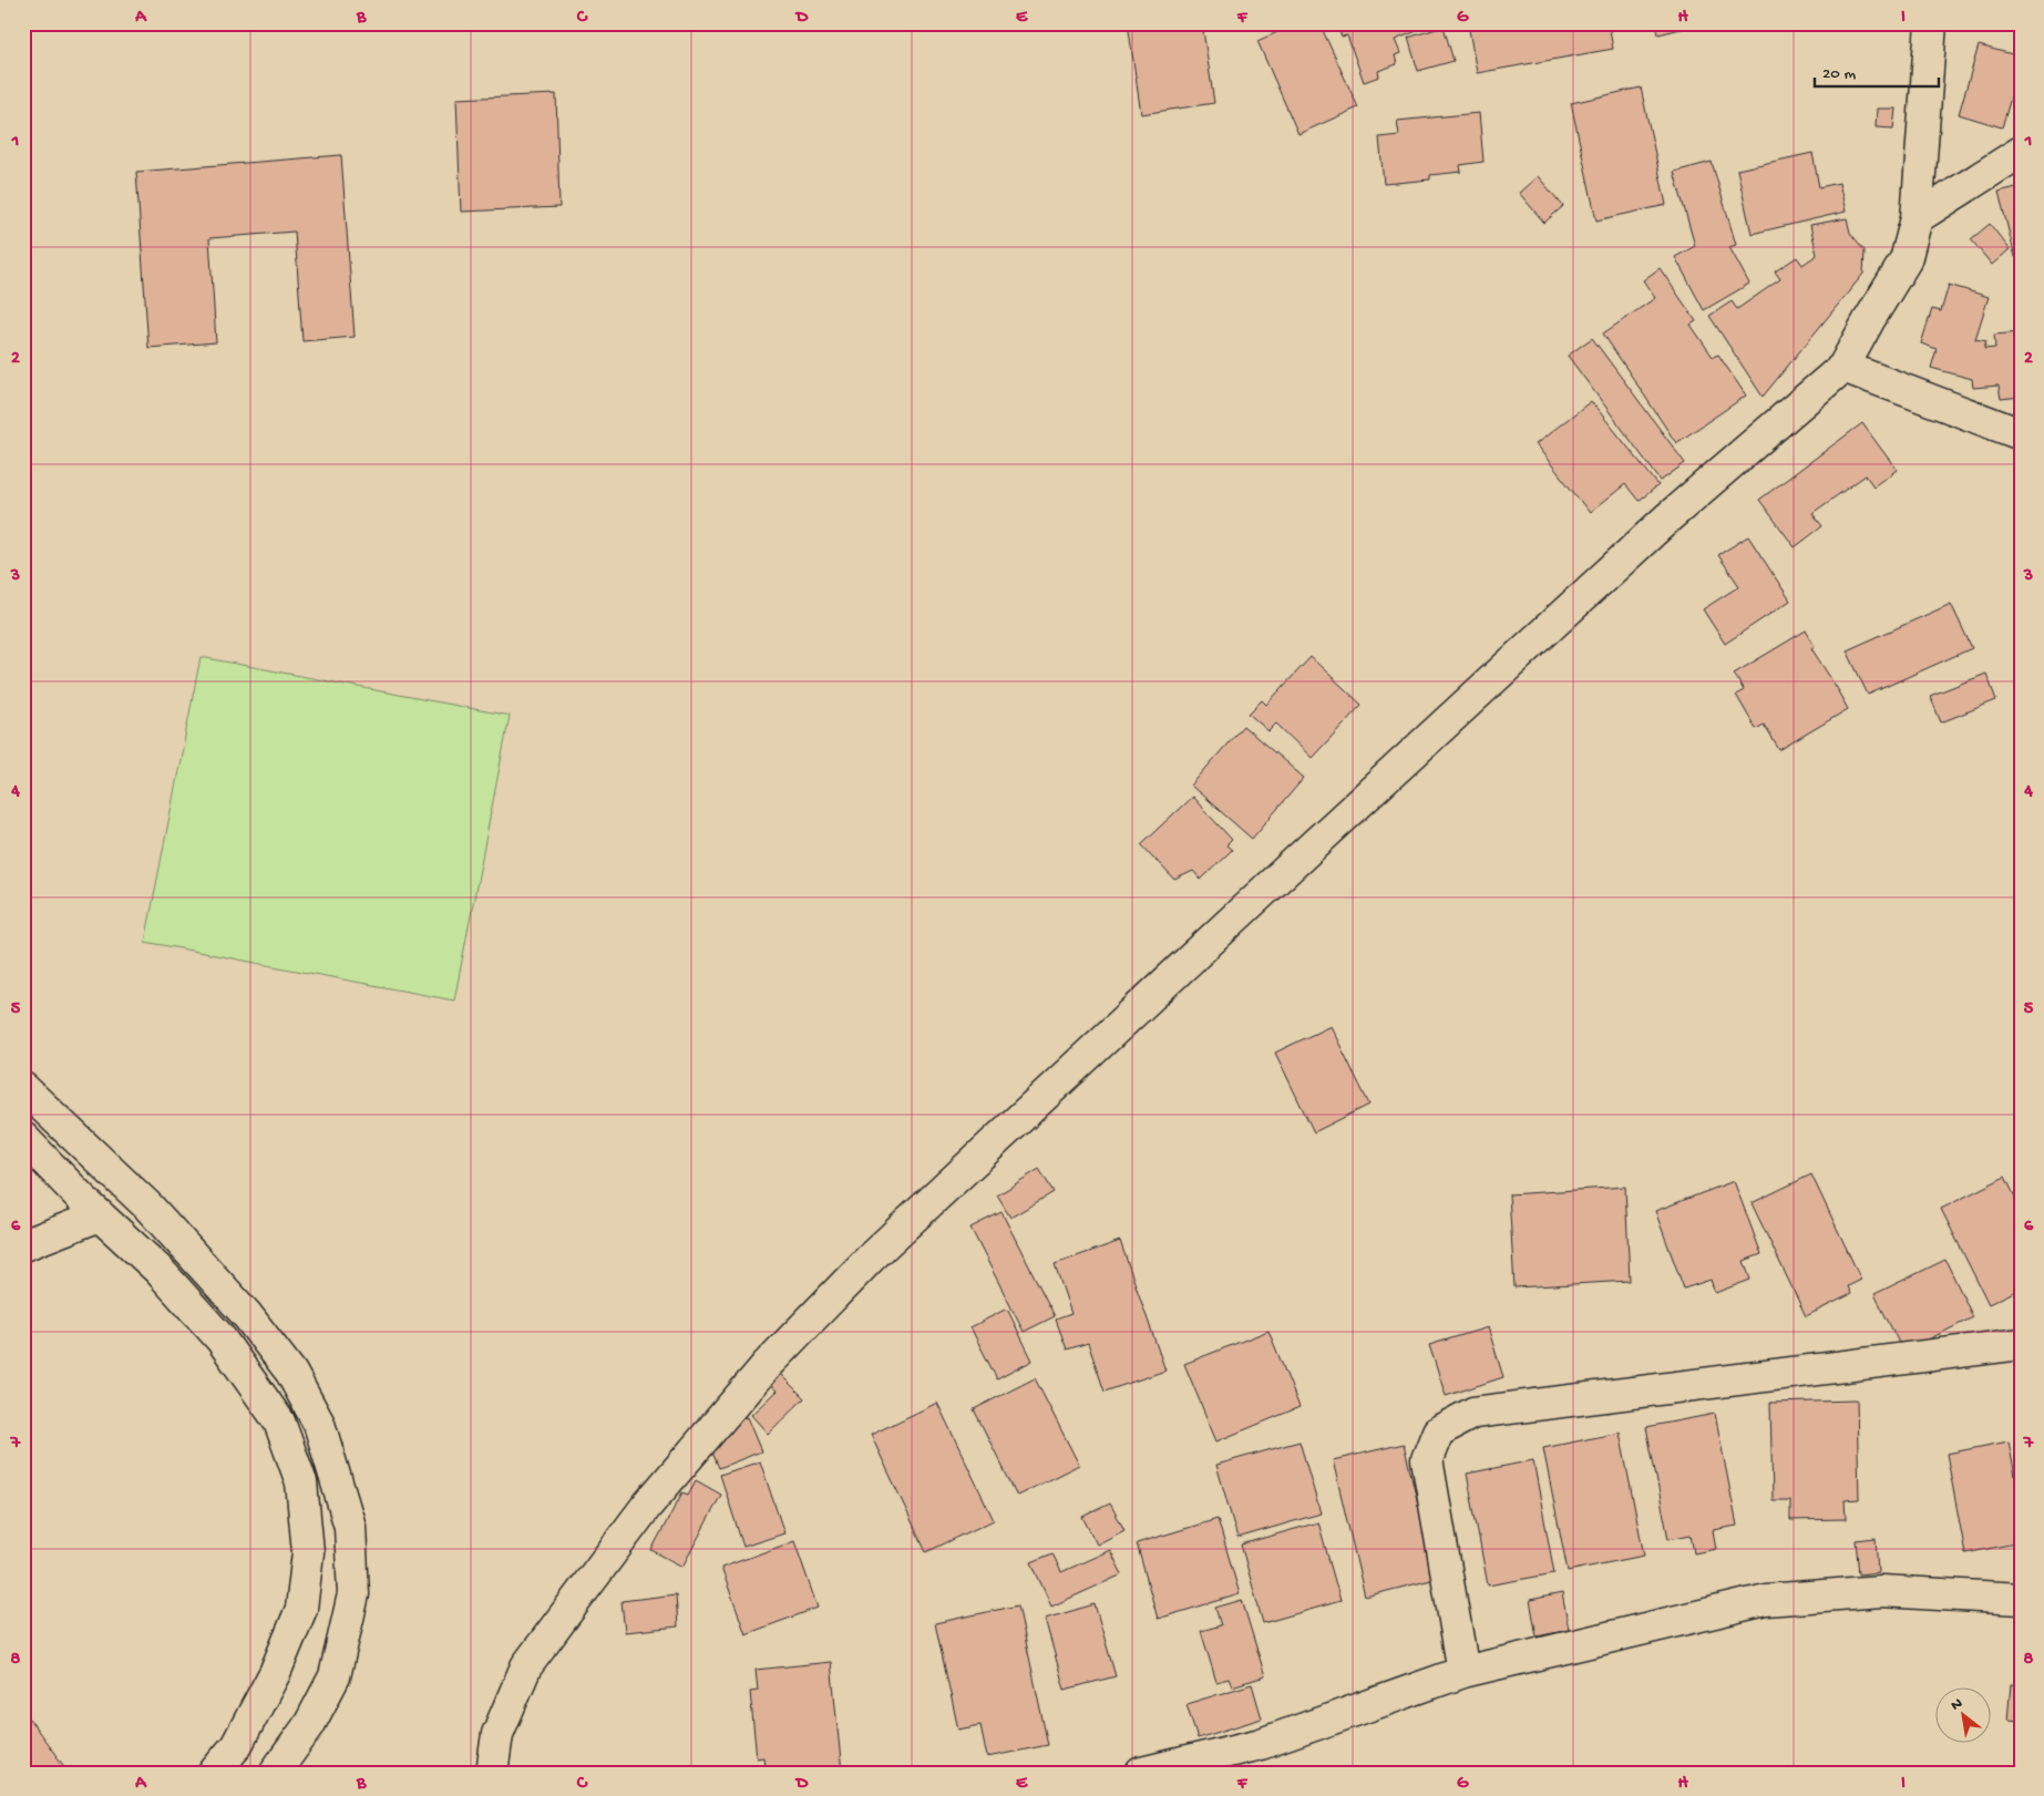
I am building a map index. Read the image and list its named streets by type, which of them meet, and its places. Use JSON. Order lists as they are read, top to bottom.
{
  "scale_bar": "20 m",
  "north": "top left",
  "grid": {
    "columns": [
      "A",
      "B",
      "C",
      "D",
      "E",
      "F",
      "G",
      "H",
      "I"
    ],
    "rows": [
      "1",
      "2",
      "3",
      "4",
      "5",
      "6",
      "7",
      "8"
    ]
  }
}
